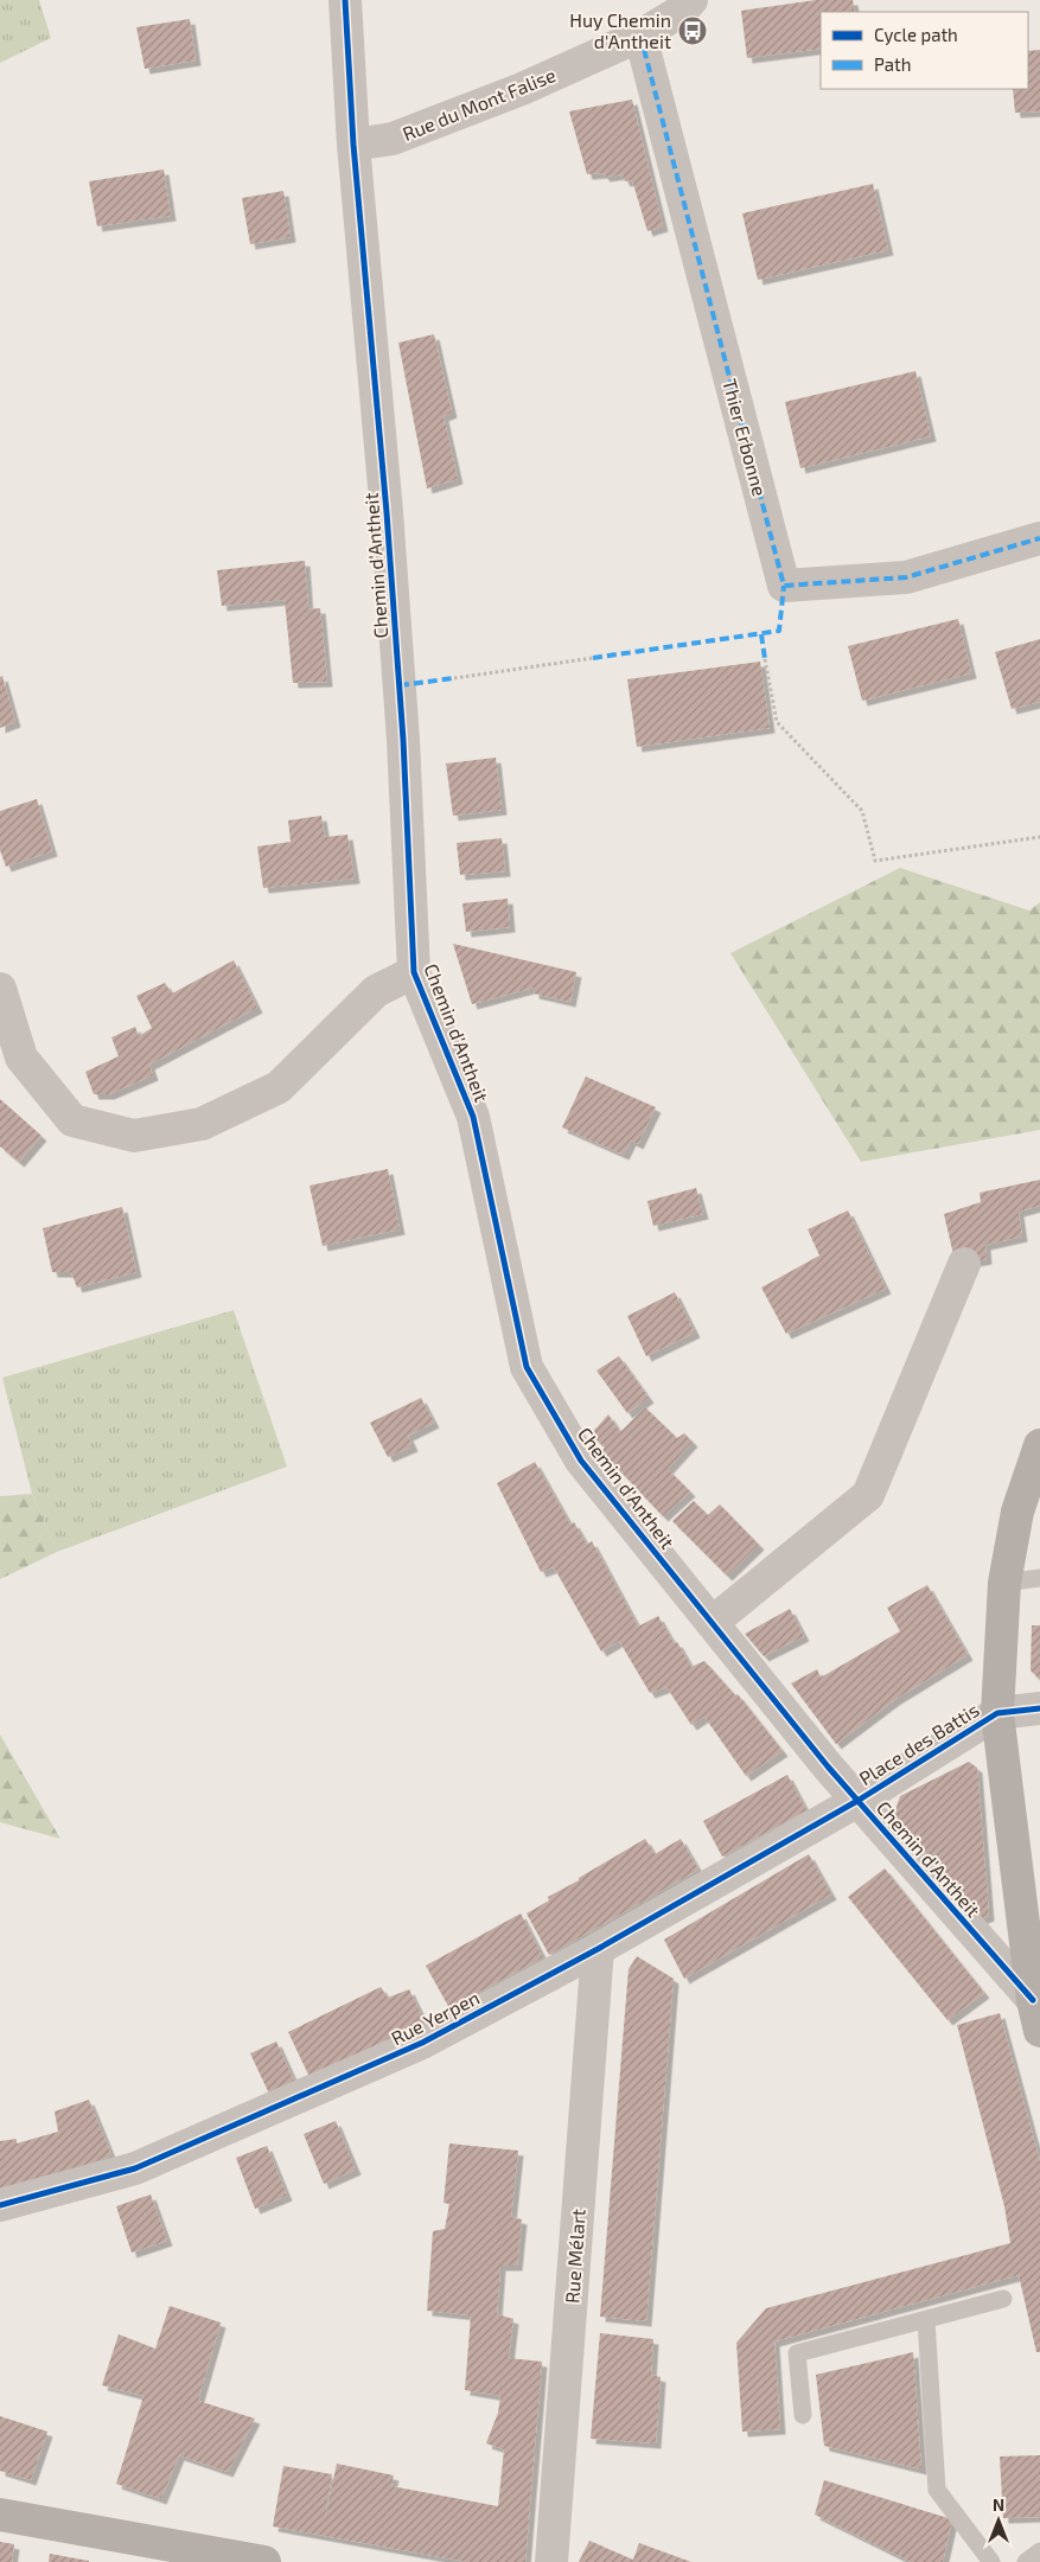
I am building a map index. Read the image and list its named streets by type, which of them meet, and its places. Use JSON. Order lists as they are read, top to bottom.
{
  "streets": {
    "street": [
      "Rue du Mont Falise",
      "Thier Erbonne",
      "Chemin d'Antheit",
      "Place des Battis",
      "Rue Yerpen",
      "Rue Mélart"
    ]
  },
  "crossings": [
    ["Rue du Mont Falise", "Thier Erbonne"],
    ["Rue du Mont Falise", "Chemin d'Antheit"],
    ["Chemin d'Antheit", "Place des Battis"],
    ["Chemin d'Antheit", "Rue Yerpen"],
    ["Place des Battis", "Rue Yerpen"],
    ["Rue Yerpen", "Rue Mélart"]
  ],
  "places": {
    "bus stop": ["Huy Chemin d'Antheit"]
  },
  "legend": ["Cycle path", "Path"],
  "north": "top"
}
